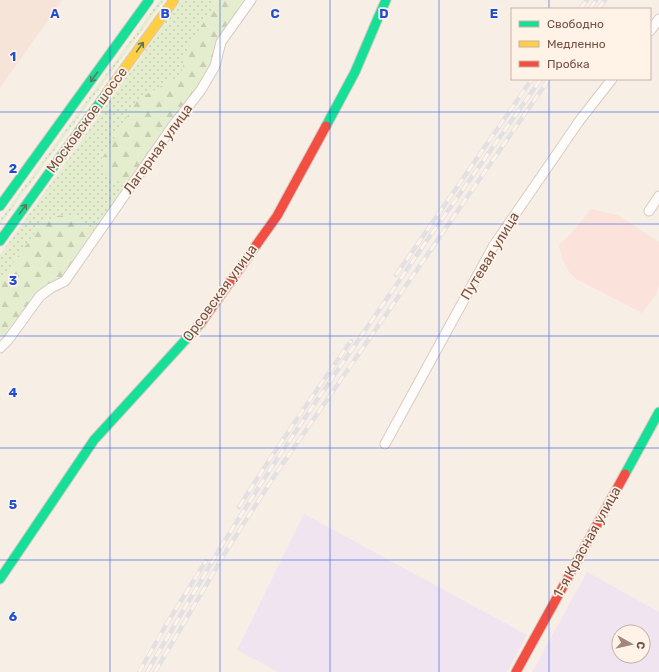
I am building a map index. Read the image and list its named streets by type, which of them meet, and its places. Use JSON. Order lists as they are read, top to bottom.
{
  "streets": {
    "street": [
      "Московское шоссе",
      "Лагерная улица",
      "Путевая улица",
      "Орсовская улица",
      "1-я Красная улица"
    ]
  },
  "legend": ["Свободно", "Медленно", "Пробка"],
  "north": "right",
  "grid": {
    "columns": [
      "A",
      "B",
      "C",
      "D",
      "E"
    ],
    "rows": [
      "1",
      "2",
      "3",
      "4",
      "5",
      "6"
    ]
  }
}
